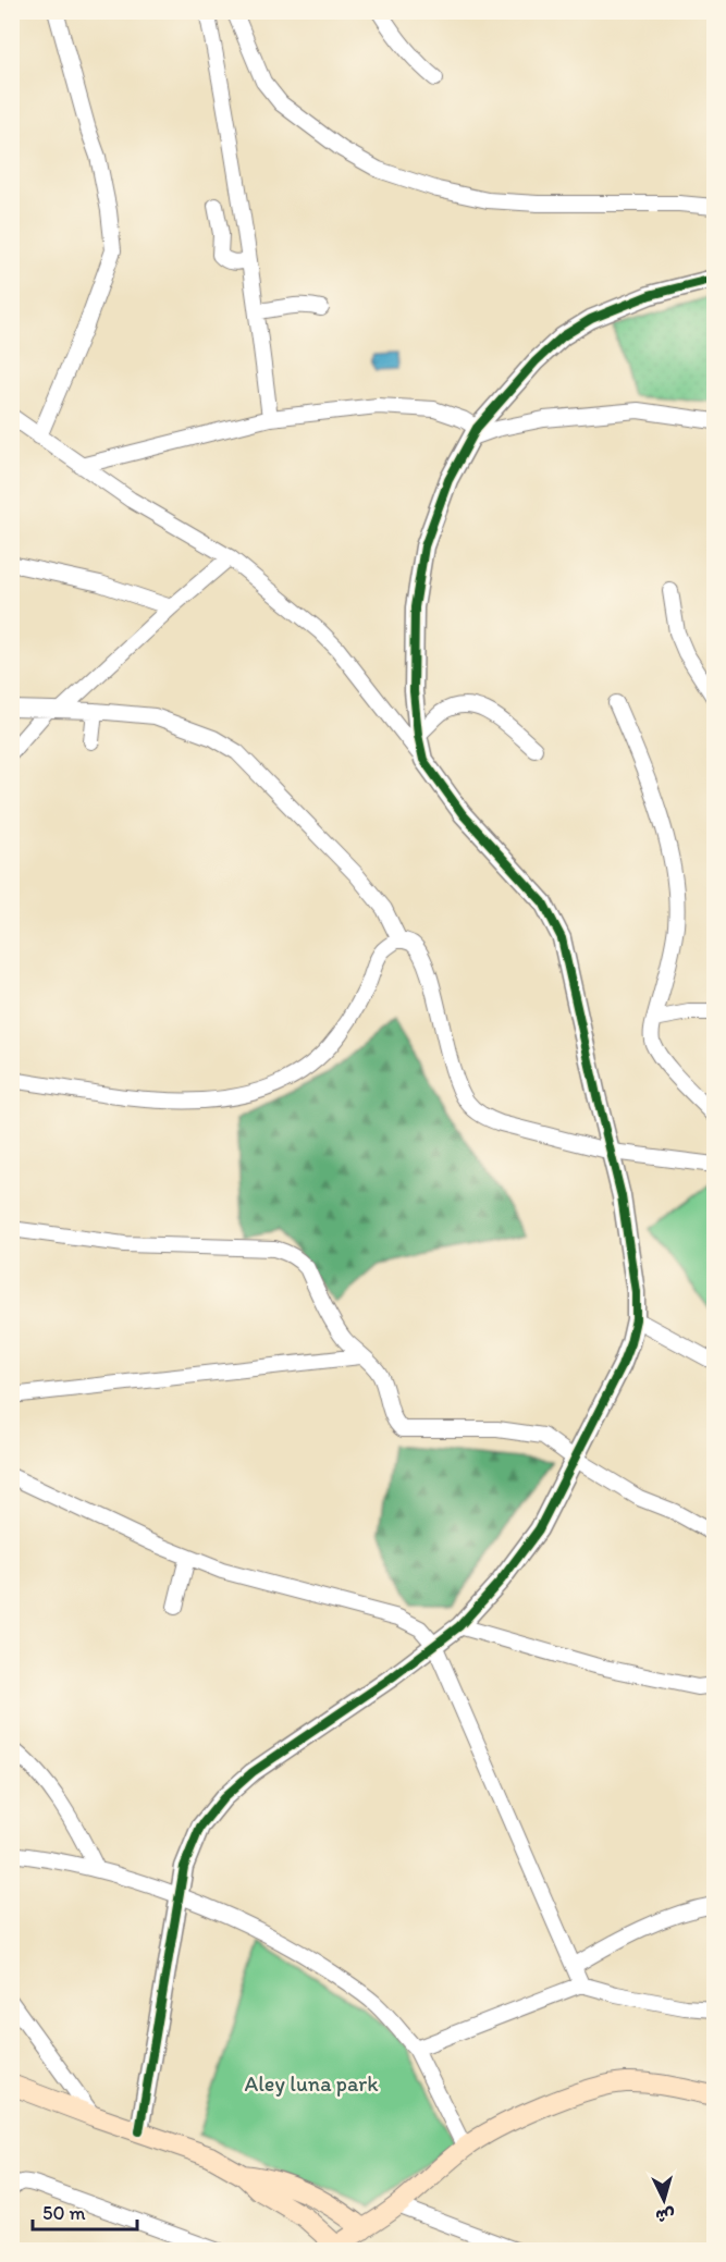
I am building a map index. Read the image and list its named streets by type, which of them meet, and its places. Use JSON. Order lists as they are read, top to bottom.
{
  "parks": ["Aley luna park"],
  "scale_bar": "50 m",
  "north": "bottom"
}
